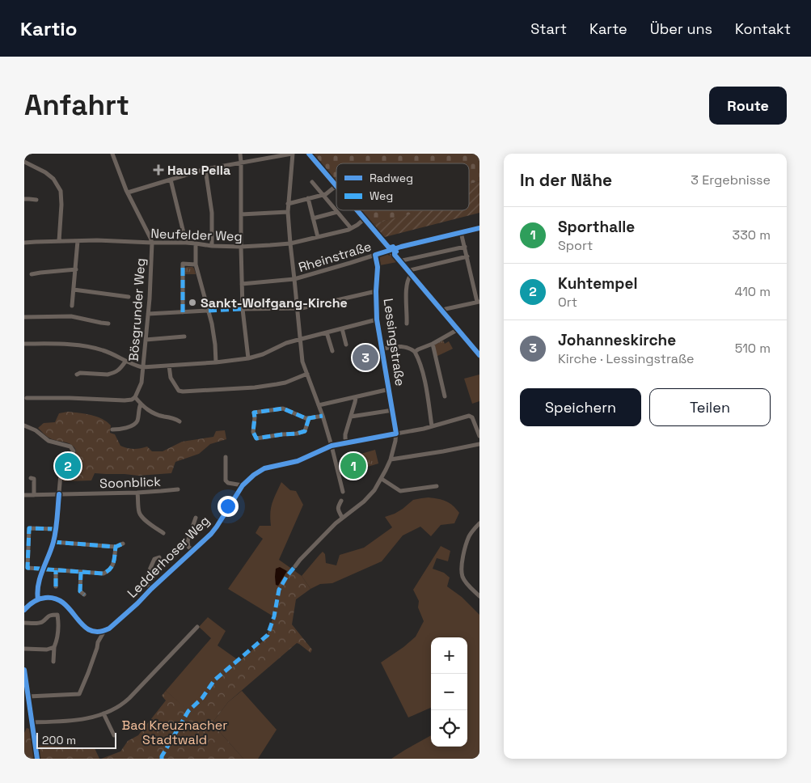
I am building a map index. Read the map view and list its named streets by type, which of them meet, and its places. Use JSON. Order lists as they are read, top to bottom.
{
  "streets": {
    "street": [
      "Neufelder Weg",
      "Rheinstraße",
      "Bösgrunder Weg",
      "Lessingstraße",
      "Soonblick",
      "Ledderhoser Weg"
    ]
  },
  "crossings": [
    ["Neufelder Weg", "Bösgrunder Weg"],
    ["Rheinstraße", "Lessingstraße"]
  ],
  "parks": ["Bad Kreuznacher Stadtwald"],
  "places": {
    "health": ["Haus Pella"],
    "other": ["Sankt-Wolfgang-Kirche"]
  },
  "legend": ["Radweg", "Weg"],
  "scale_bar": "200 m",
  "page": {
    "header": "Kartio",
    "nav": [
      "Start",
      "Karte",
      "Über uns",
      "Kontakt"
    ],
    "buttons": [
      "Route",
      ["Speichern", "Teilen"]
    ],
    "title": "Anfahrt",
    "heading": ["In der Nähe", "3 Ergebnisse"],
    "list": [
      {
        "mark": "1",
        "name": "Sporthalle",
        "note": "Sport",
        "value": "330 m"
      },
      {
        "mark": "2",
        "name": "Kuhtempel",
        "note": "Ort",
        "value": "410 m"
      },
      {
        "mark": "3",
        "name": "Johanneskirche",
        "note": "Kirche · Lessingstraße",
        "value": "510 m"
      }
    ],
    "pins": ["3", "1", "2"],
    "map_buttons": ["+", "−"],
    "scale": "200 m"
  }
}
